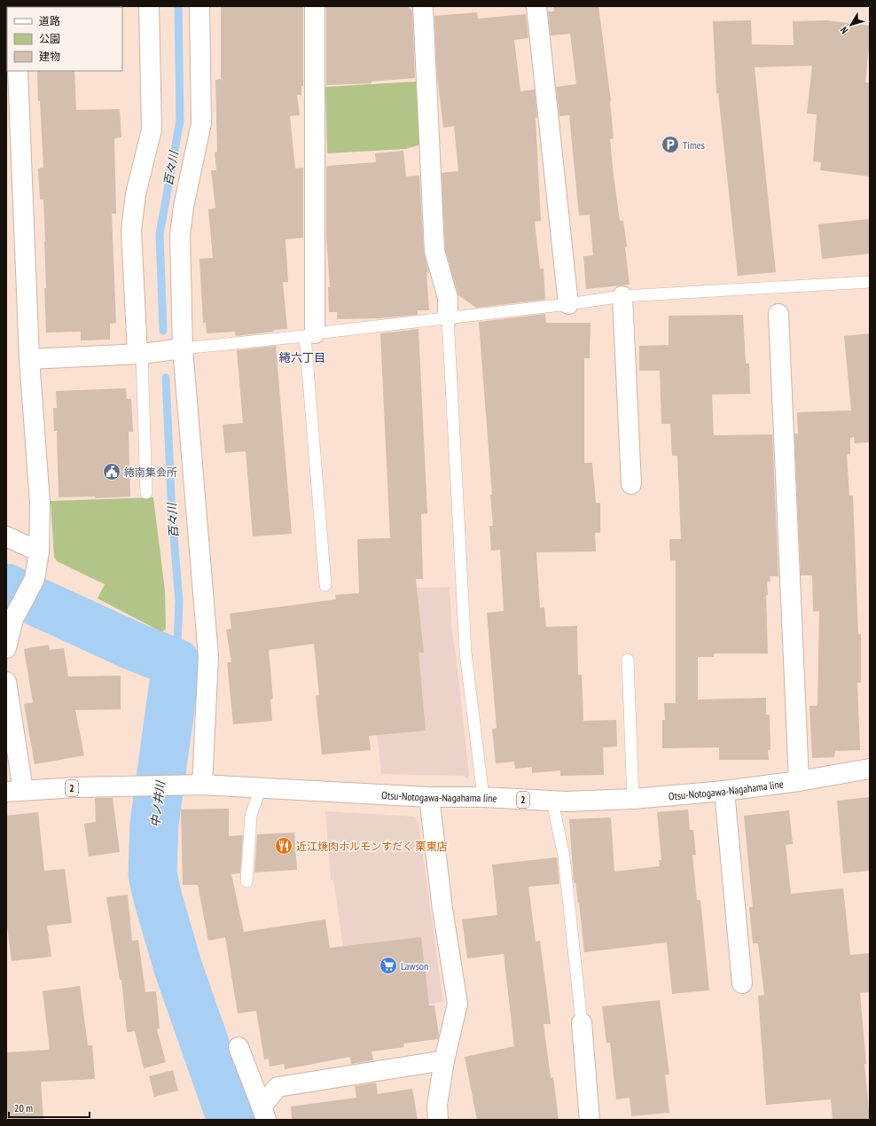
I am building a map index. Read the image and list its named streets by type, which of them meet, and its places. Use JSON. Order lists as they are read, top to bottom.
{
  "streets": {
    "street": ["2", "Otsu-Notogawa-Nagahama line"]
  },
  "districts": ["綣六丁目"],
  "water": ["百々川", "中ノ井川"],
  "places": {
    "parking": ["Times"],
    "public building": ["綣南集会所"],
    "restaurant": ["近江焼肉ホルモンすだく 栗東店"],
    "supermarket": ["Lawson"]
  },
  "legend": ["道路", "公園", "建物"],
  "scale_bar": "20 m",
  "north": "bottom left"
}
